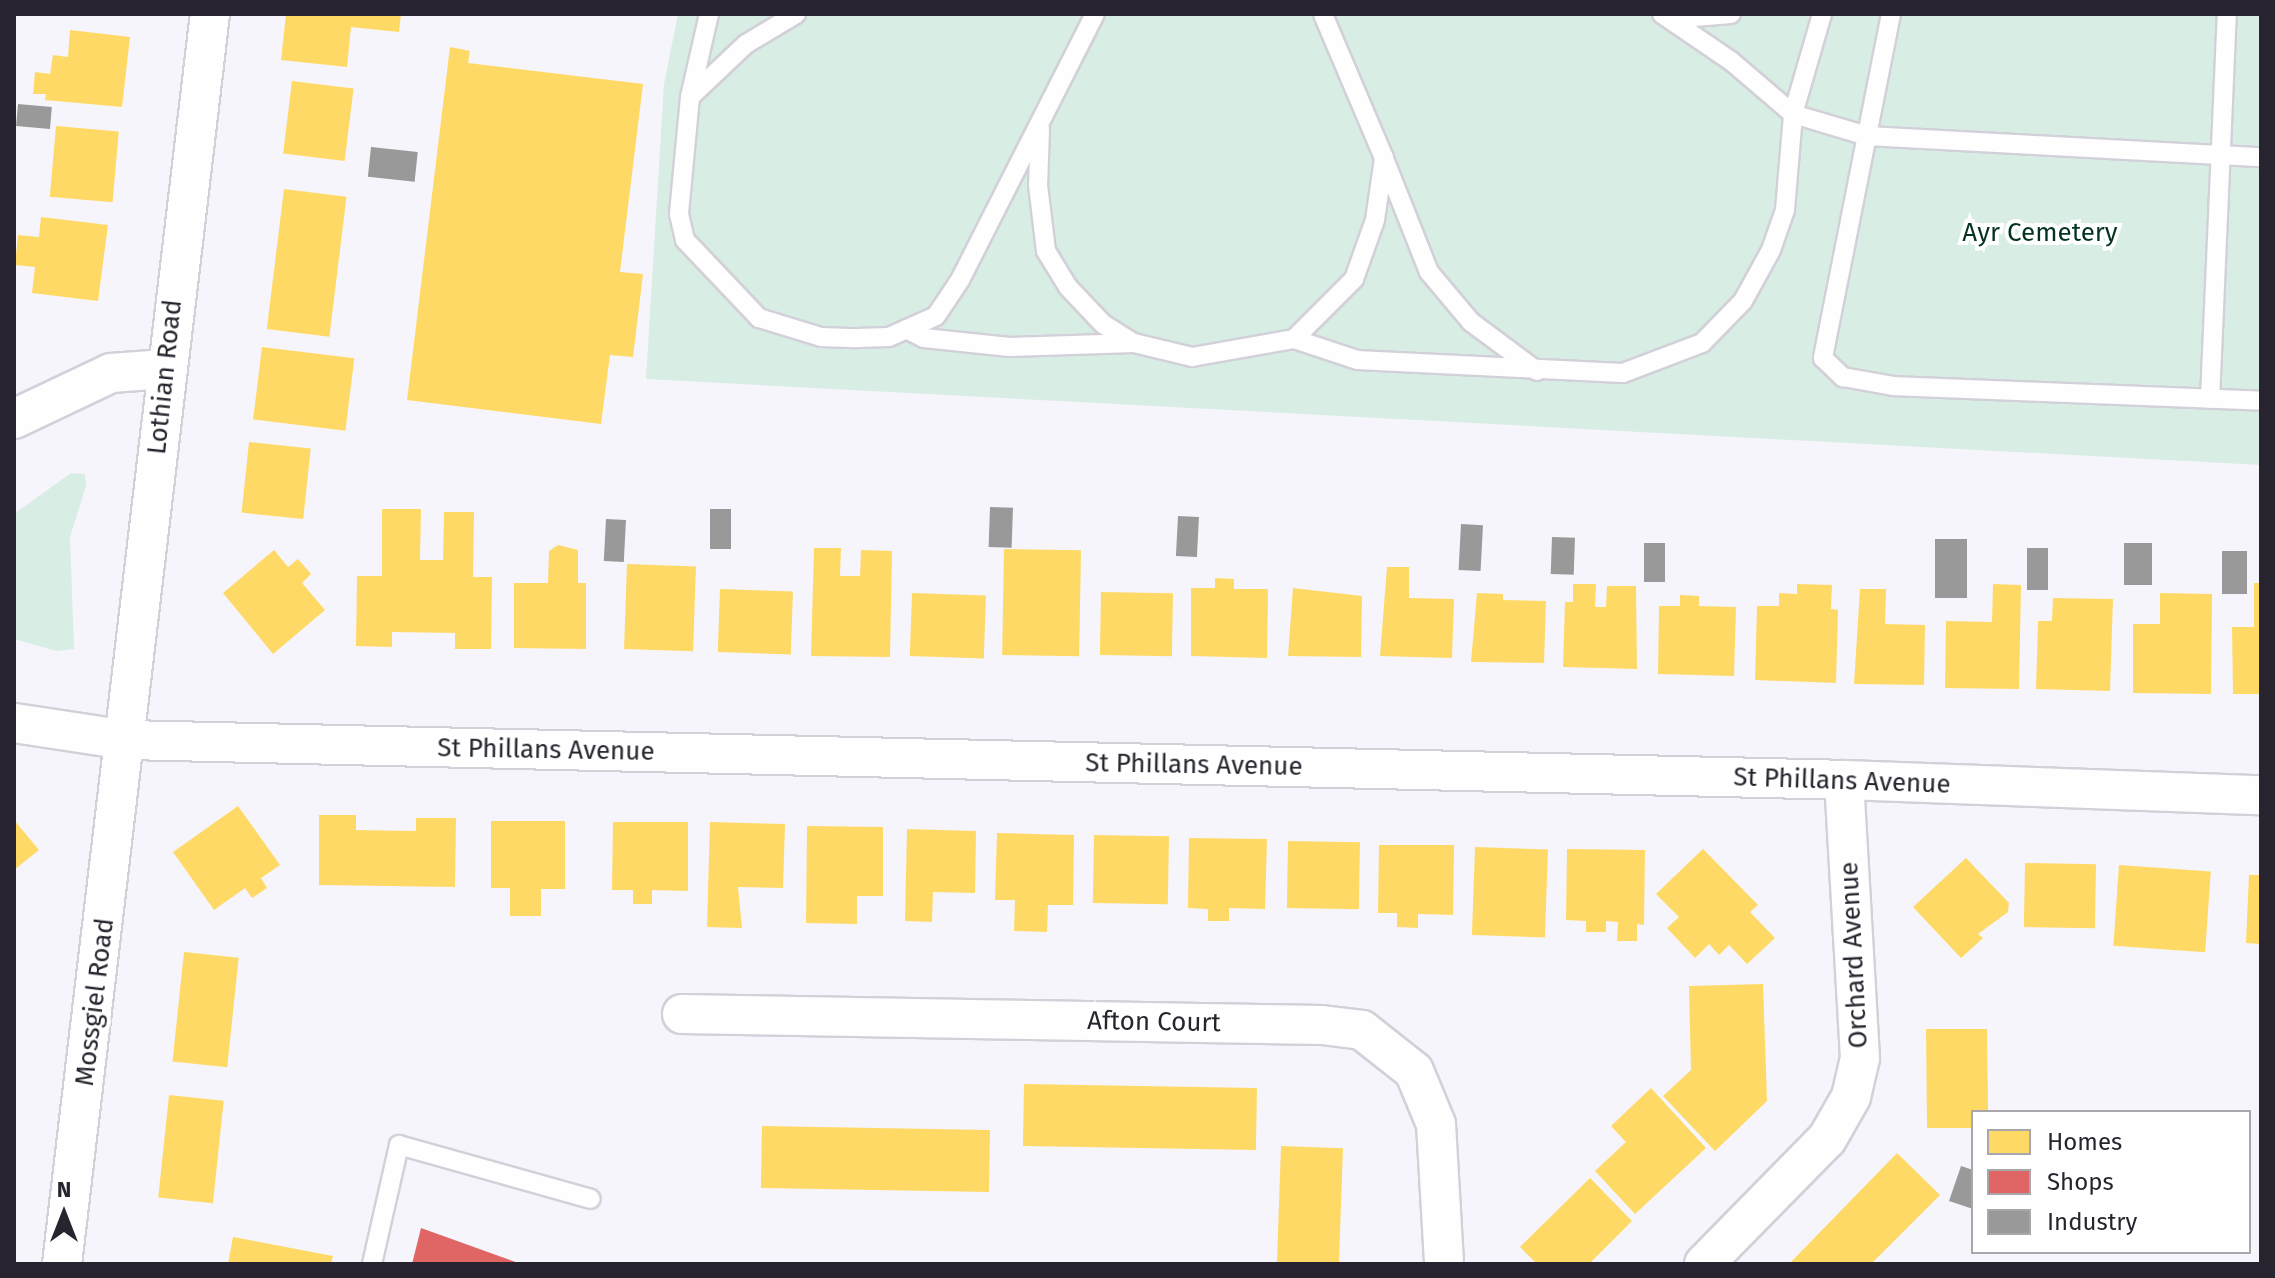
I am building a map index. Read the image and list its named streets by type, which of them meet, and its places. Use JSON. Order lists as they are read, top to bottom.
{
  "streets": {
    "street": [
      "Lothian Road",
      "St Phillans Avenue",
      "Orchard Avenue",
      "Mossgiel Road",
      "Afton Court"
    ]
  },
  "crossings": [
    ["Lothian Road", "St Phillans Avenue"],
    ["Lothian Road", "Mossgiel Road"],
    ["St Phillans Avenue", "Orchard Avenue"],
    ["St Phillans Avenue", "Mossgiel Road"]
  ],
  "parks": ["Ayr Cemetery"],
  "legend": ["Homes", "Shops", "Industry"],
  "north": "top"
}
